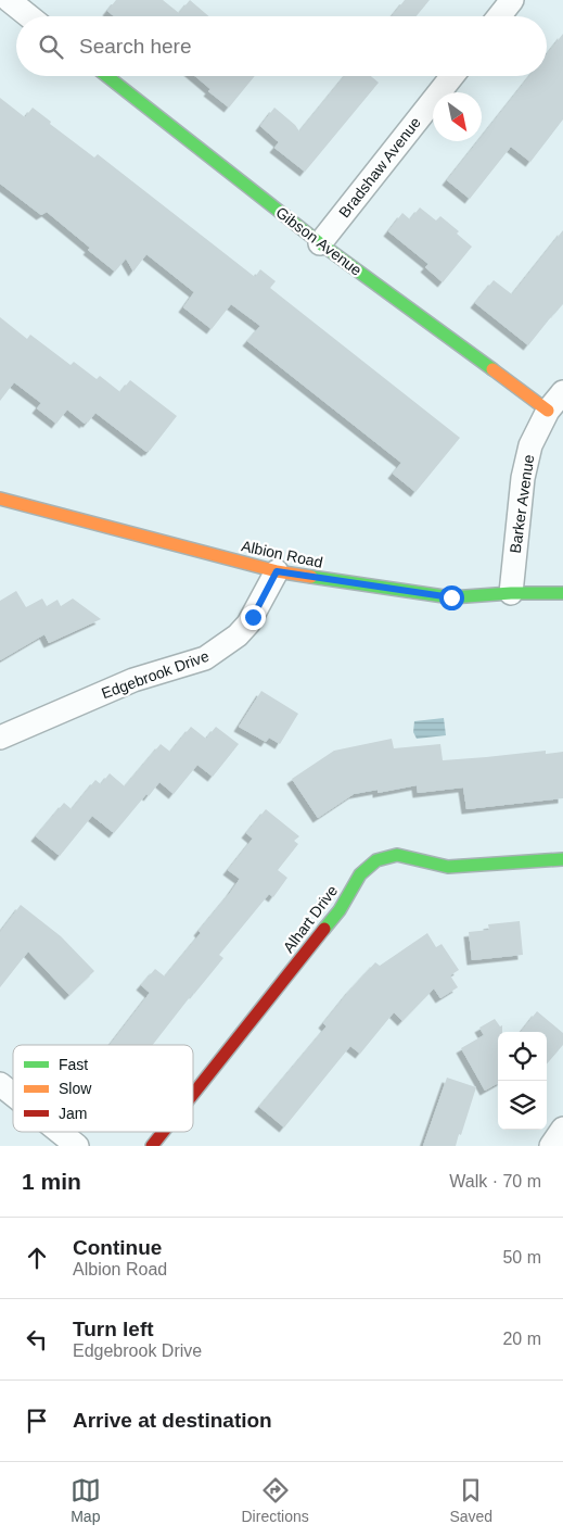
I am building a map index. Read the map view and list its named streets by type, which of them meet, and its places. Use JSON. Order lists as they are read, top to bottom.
{
  "streets": {
    "street": [
      "Bradshaw Avenue",
      "Gibson Avenue",
      "Barker Avenue",
      "Albion Road",
      "Edgebrook Drive",
      "Alhart Drive"
    ]
  },
  "crossings": [
    ["Bradshaw Avenue", "Gibson Avenue"],
    ["Gibson Avenue", "Barker Avenue"],
    ["Barker Avenue", "Albion Road"],
    ["Albion Road", "Edgebrook Drive"]
  ],
  "legend": ["Fast", "Slow", "Jam"],
  "north": "bottom right",
  "page": {
    "search": "Search here",
    "heading": ["1 min", "Walk · 70 m"],
    "list": [
      ["Continue", "Albion Road", "50 m"],
      ["Turn left", "Edgebrook Drive", "20 m"],
      "Arrive at destination"
    ],
    "nav": ["Map", "Directions", "Saved"]
  }
}
